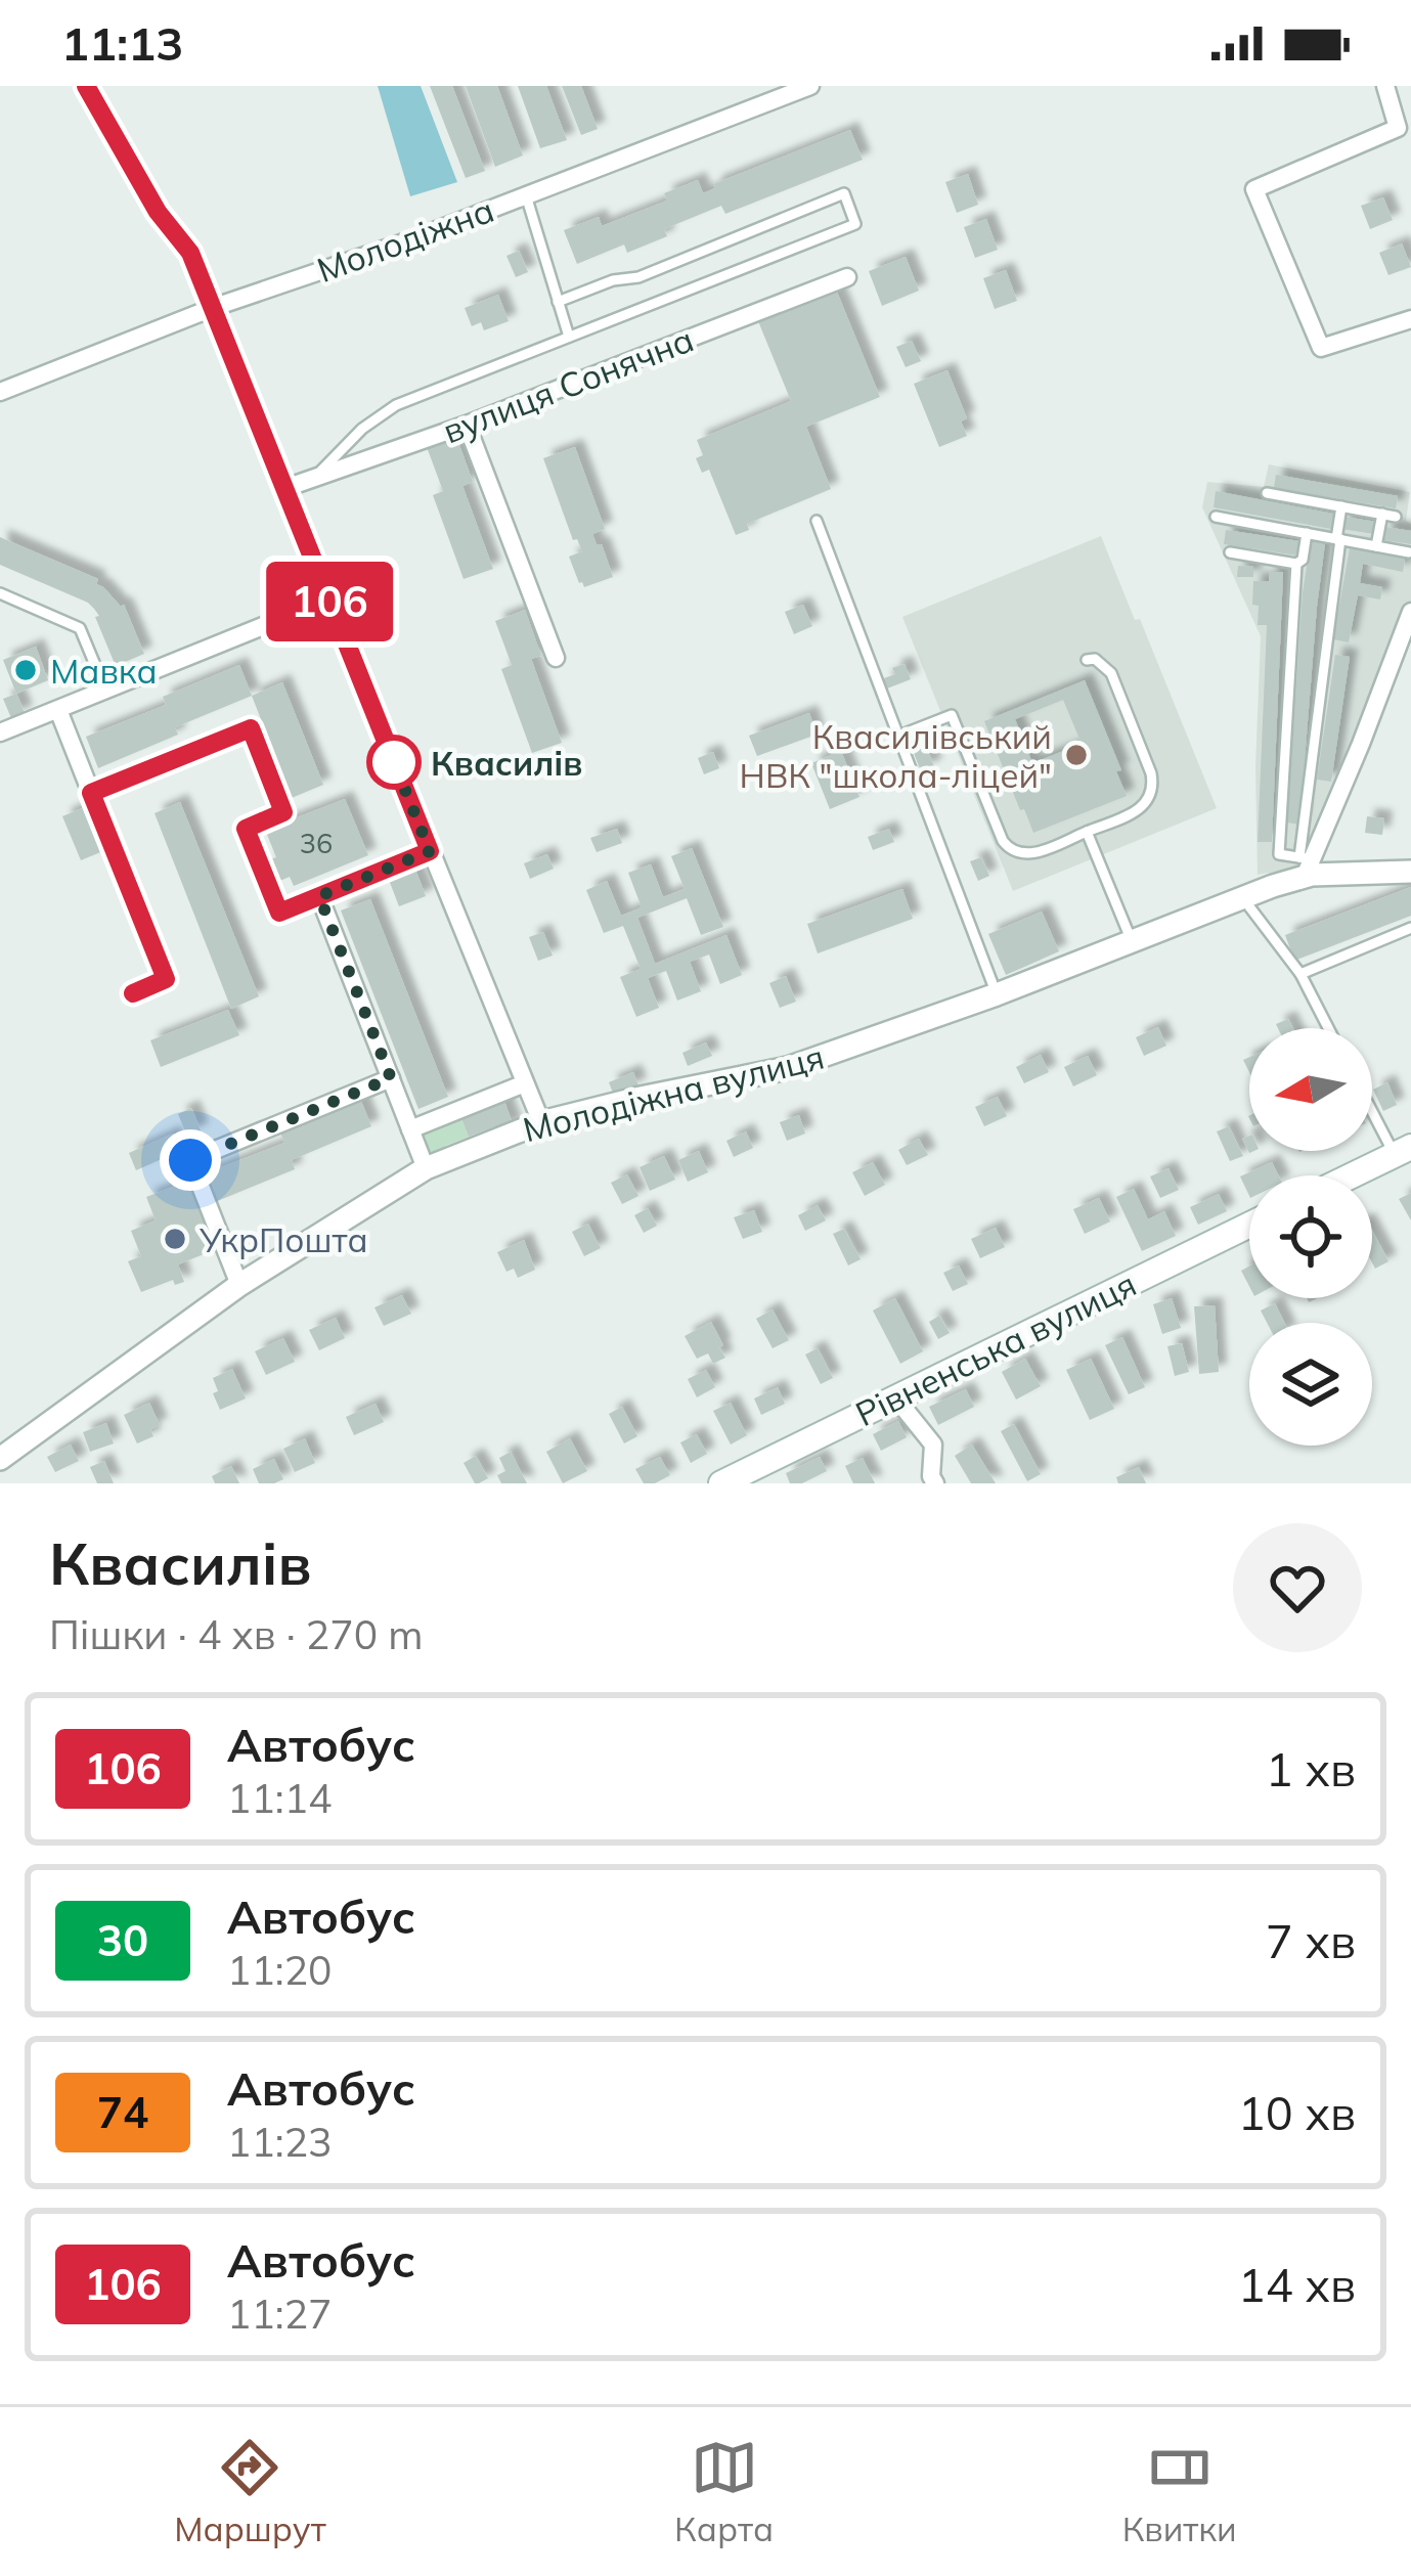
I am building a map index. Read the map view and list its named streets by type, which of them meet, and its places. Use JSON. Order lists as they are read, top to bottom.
{
  "streets": {
    "main road": ["Рівненська вулиця"],
    "street": ["Молодіжна", "вулиця Сонячна", "Молодіжна вулиця"]
  },
  "places": [
    "Мавка",
    "Квасилівський НВК \"школа-ліцей\"",
    "Квасилів",
    "УкрПошта"
  ],
  "lines": ["bus line 106"],
  "house_numbers": ["36"],
  "north": "left",
  "page": {
    "status": "11:13",
    "on_map": "106",
    "heading": ["Квасилів", "Пішки · 4 хв · 270 m"],
    "list": [
      {
        "mark": "106",
        "name": "Автобус",
        "note": "11:14",
        "value": "1 хв"
      },
      {
        "mark": "30",
        "name": "Автобус",
        "note": "11:20",
        "value": "7 хв"
      },
      {
        "mark": "74",
        "name": "Автобус",
        "note": "11:23",
        "value": "10 хв"
      },
      {
        "mark": "106",
        "name": "Автобус",
        "note": "11:27",
        "value": "14 хв"
      }
    ],
    "tabs": ["Маршрут", "Карта", "Квитки"]
  }
}
